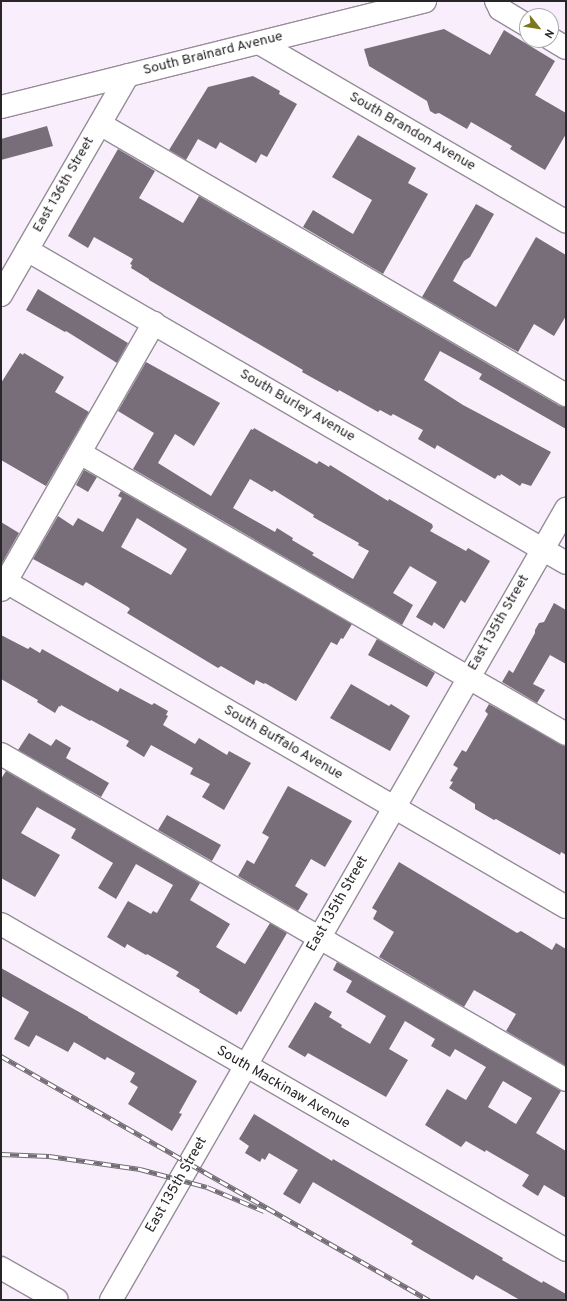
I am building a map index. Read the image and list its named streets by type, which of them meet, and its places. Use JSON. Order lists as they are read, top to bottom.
{
  "streets": {
    "street": [
      "South Brainard Avenue",
      "South Brandon Avenue",
      "East 136th Street",
      "South Burley Avenue",
      "East 135th Street",
      "South Buffalo Avenue",
      "South Mackinaw Avenue"
    ]
  },
  "crossings": [
    ["South Brainard Avenue", "South Brandon Avenue"],
    ["South Brainard Avenue", "East 136th Street"],
    ["East 136th Street", "South Burley Avenue"],
    ["South Burley Avenue", "East 135th Street"],
    ["East 135th Street", "South Buffalo Avenue"],
    ["East 135th Street", "South Mackinaw Avenue"]
  ],
  "north": "bottom right"
}
